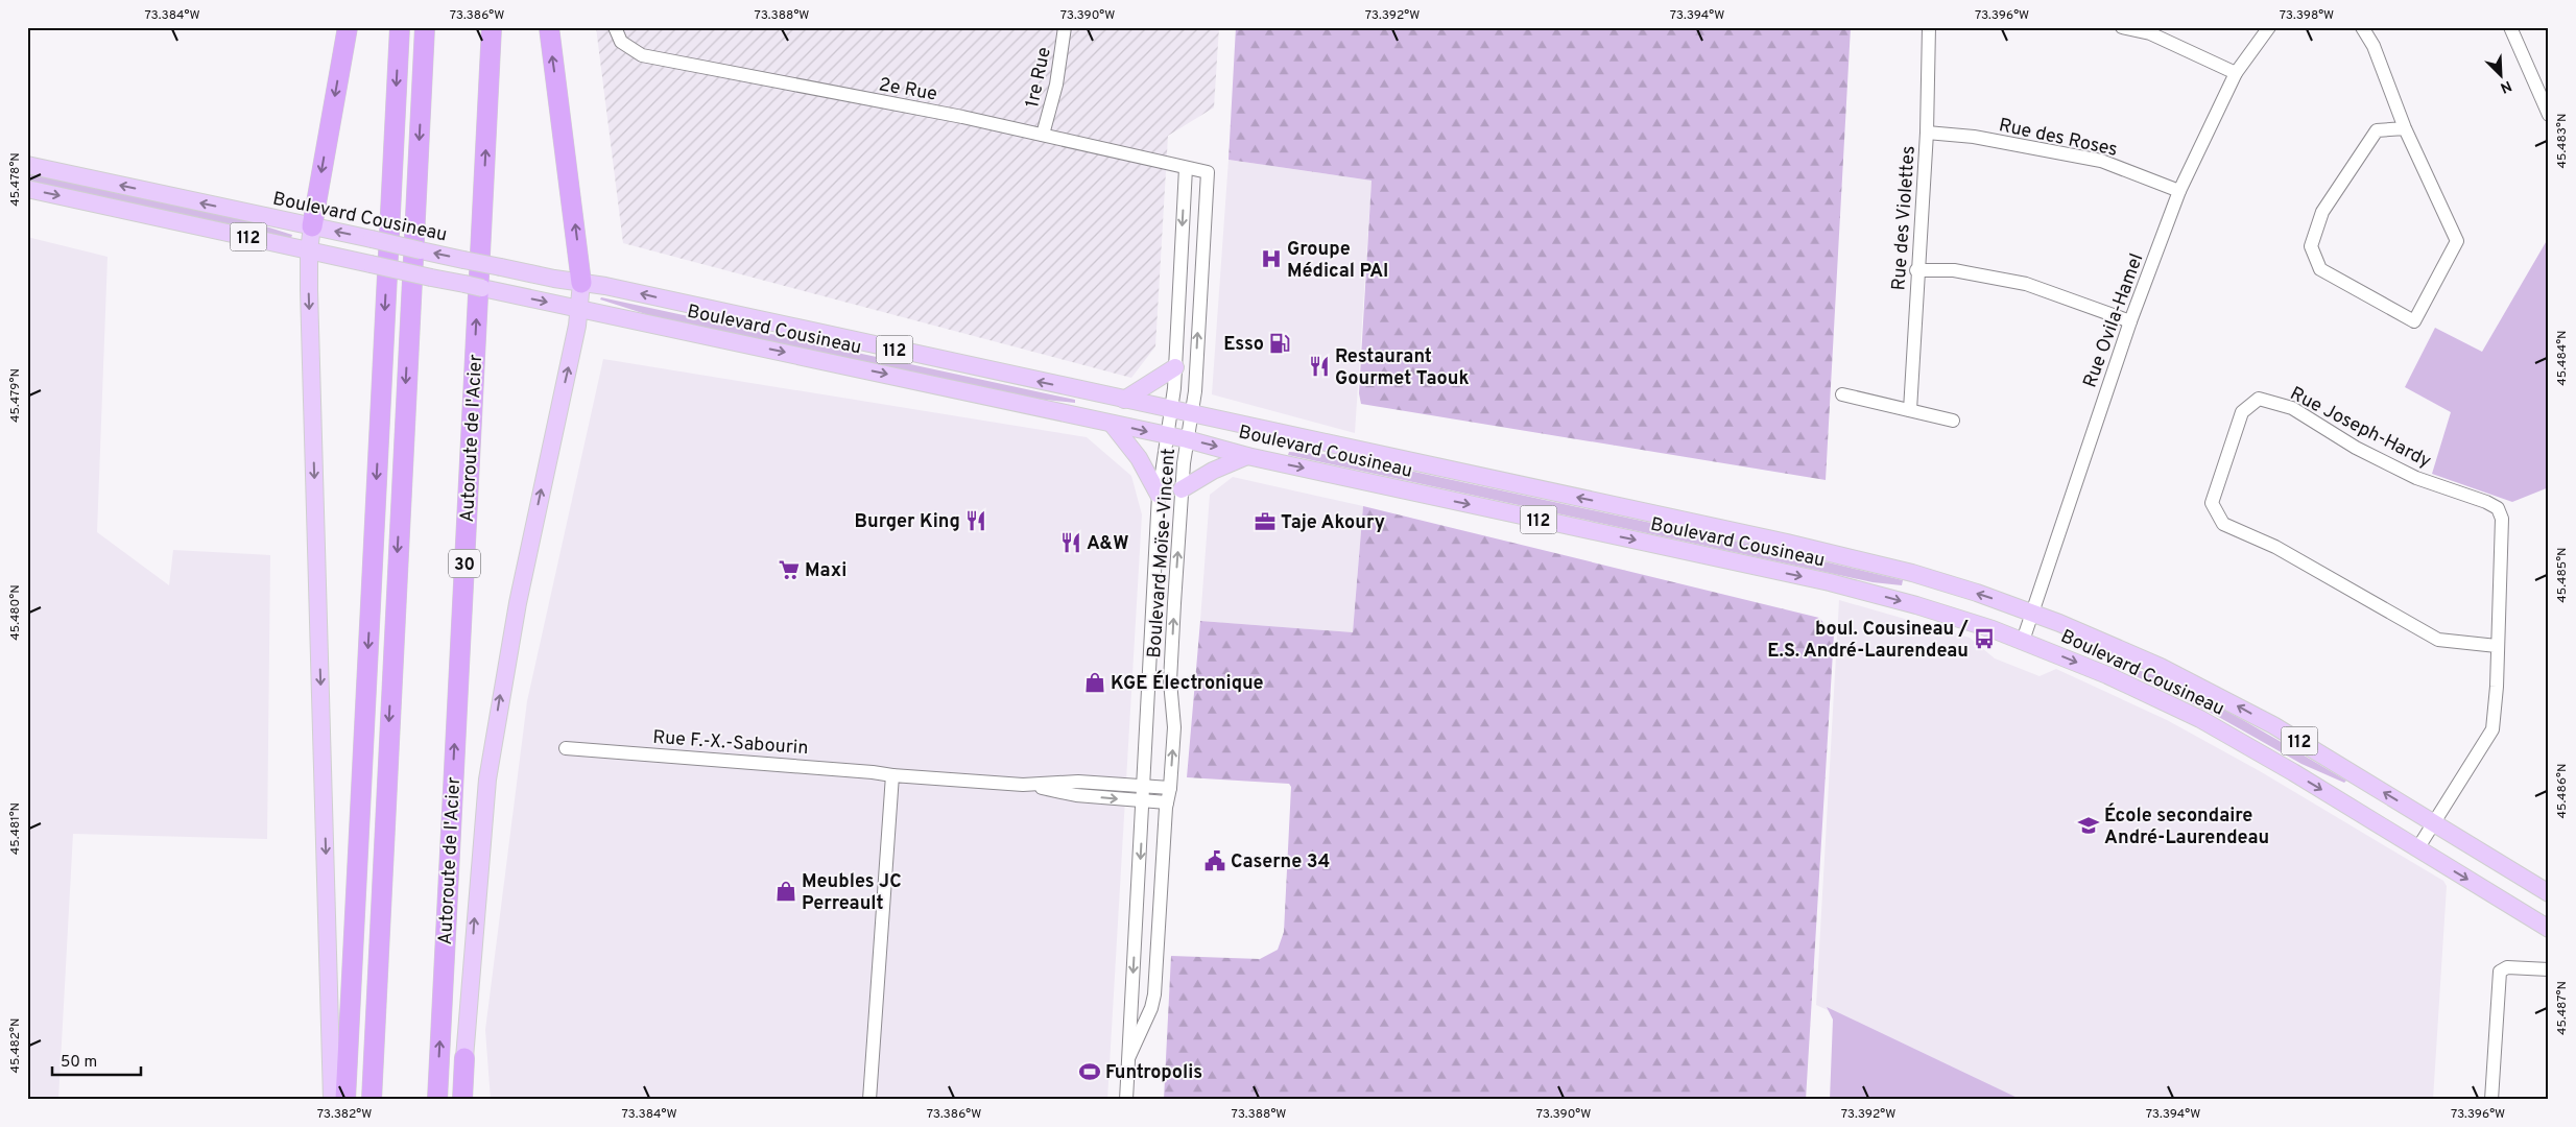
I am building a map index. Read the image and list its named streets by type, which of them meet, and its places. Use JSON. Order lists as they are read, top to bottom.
{
  "streets": {
    "highway": ["Autoroute de l'Acier", "30"],
    "main road": ["Boulevard Cousineau", "112"],
    "street": [
      "1re Rue",
      "2e Rue",
      "Rue des Roses",
      "Rue des Violettes",
      "Rue Ovila-Hamel",
      "Rue Joseph-Hardy",
      "Boulevard Moïse-Vincent",
      "Rue F.-X.-Sabourin"
    ]
  },
  "crossings": [
    ["1re Rue", "2e Rue"],
    ["2e Rue", "Boulevard Moïse-Vincent"],
    ["Rue des Roses", "Rue des Violettes"],
    ["Rue des Roses", "Rue Ovila-Hamel"],
    ["Boulevard Cousineau", "Rue Ovila-Hamel"],
    ["Boulevard Cousineau", "Rue Joseph-Hardy"],
    ["Boulevard Cousineau", "Boulevard Moïse-Vincent"],
    ["Boulevard Moïse-Vincent", "Rue F.-X.-Sabourin"]
  ],
  "places": {
    "hospital": ["Groupe Médical PAI"],
    "fuel station": ["Esso"],
    "restaurant": ["Restaurant Gourmet Taouk", "Burger King", "A&W"],
    "office": ["Taje Akoury"],
    "supermarket": ["Maxi"],
    "bus stop": ["boul. Cousineau / E.S. André-Laurendeau"],
    "shop": ["KGE Électronique", "Meubles JC Perreault"],
    "school or university": ["École secondaire André-Laurendeau"],
    "public building": ["Caserne 34"],
    "sports": ["Funtropolis"]
  },
  "scale_bar": "50 m",
  "north": "bottom right",
  "coordinates": [
    "73.384°W",
    "73.386°W",
    "73.388°W",
    "73.390°W",
    "73.392°W",
    "73.394°W",
    "73.396°W",
    "73.398°W",
    "45.483°N",
    "45.478°N",
    "45.484°N",
    "45.479°N",
    "45.485°N",
    "45.480°N",
    "45.486°N",
    "45.481°N",
    "45.487°N",
    "45.482°N",
    "73.382°W"
  ]
}
